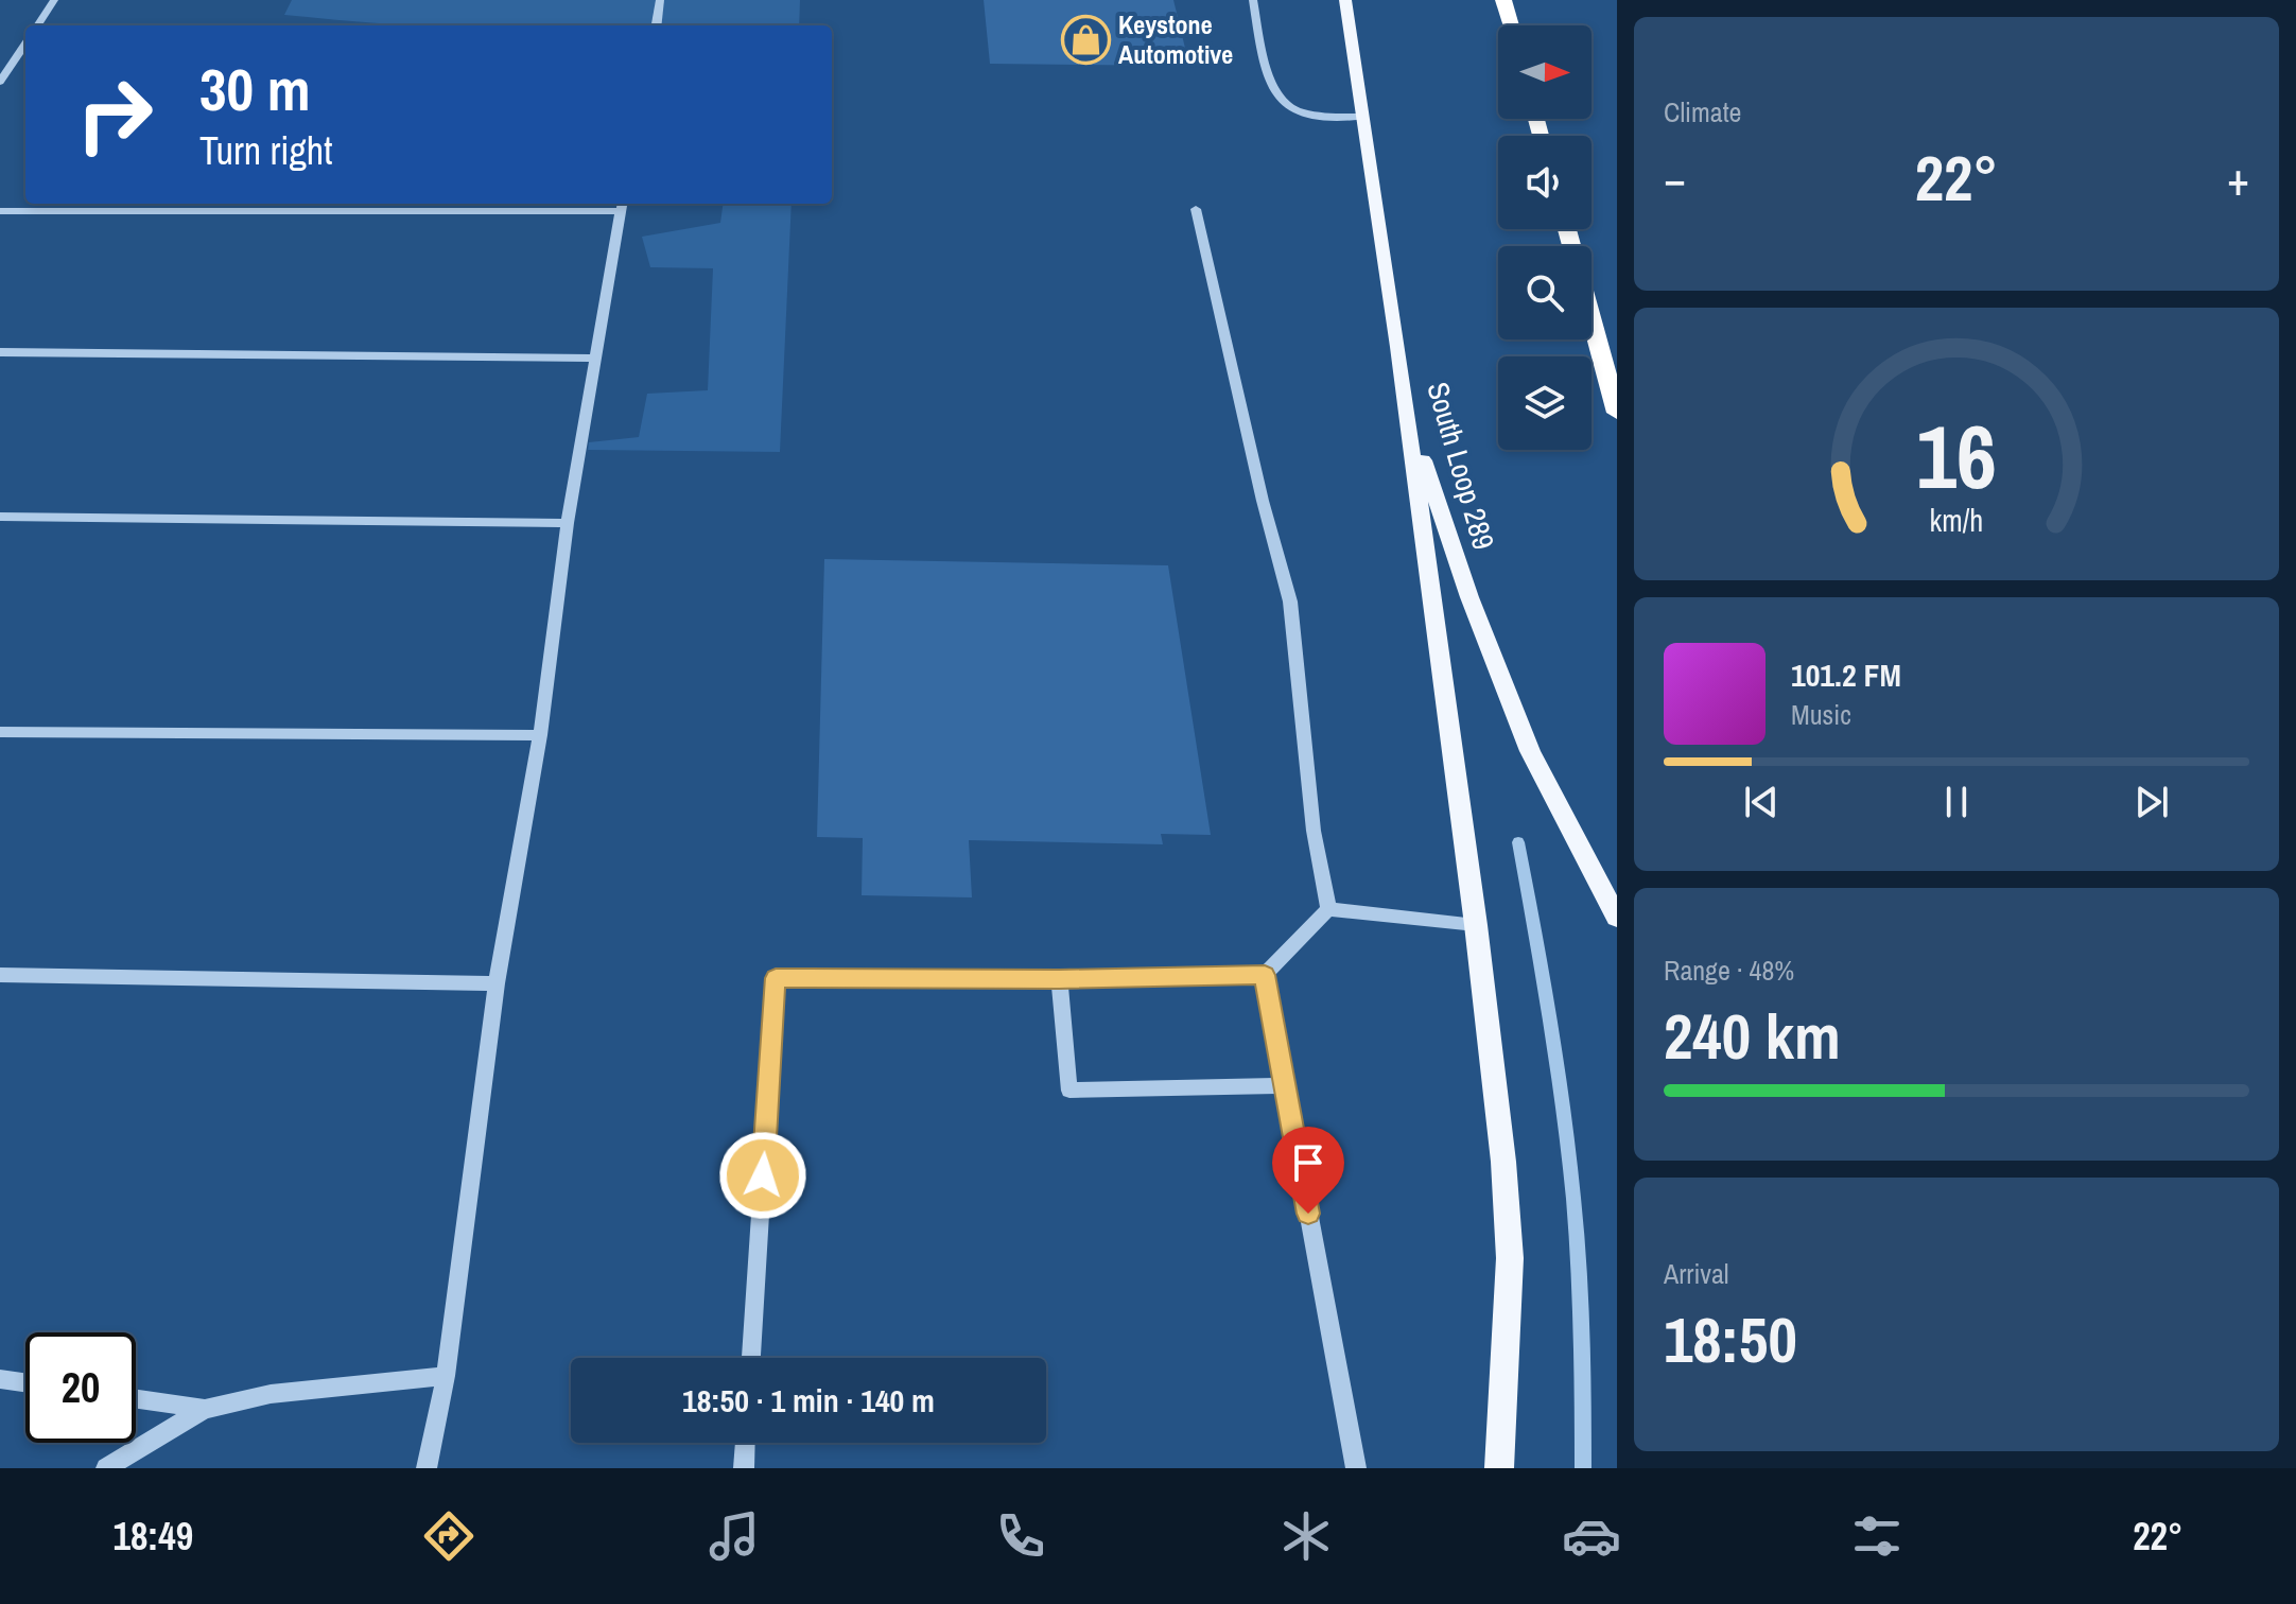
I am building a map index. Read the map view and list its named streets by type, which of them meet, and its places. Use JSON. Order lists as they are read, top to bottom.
{
  "streets": {
    "main road": ["South Loop 289"]
  },
  "places": {
    "shop": ["Keystone Automotive"]
  },
  "north": "right",
  "page": {
    "tile": [
      "Climate",
      ["Range · 48%", "240 km"],
      ["Arrival", "18:50"]
    ],
    "turn": ["30 m", "Turn right"],
    "heat": ["−", "22°", "+"],
    "song": ["101.2 FM", "Music"],
    "limit": "20",
    "trip": "18:50 · 1 min · 140 m",
    "tabs": ["18:49", "22°"],
    "gauge": ["16", "km/h"]
  }
}
